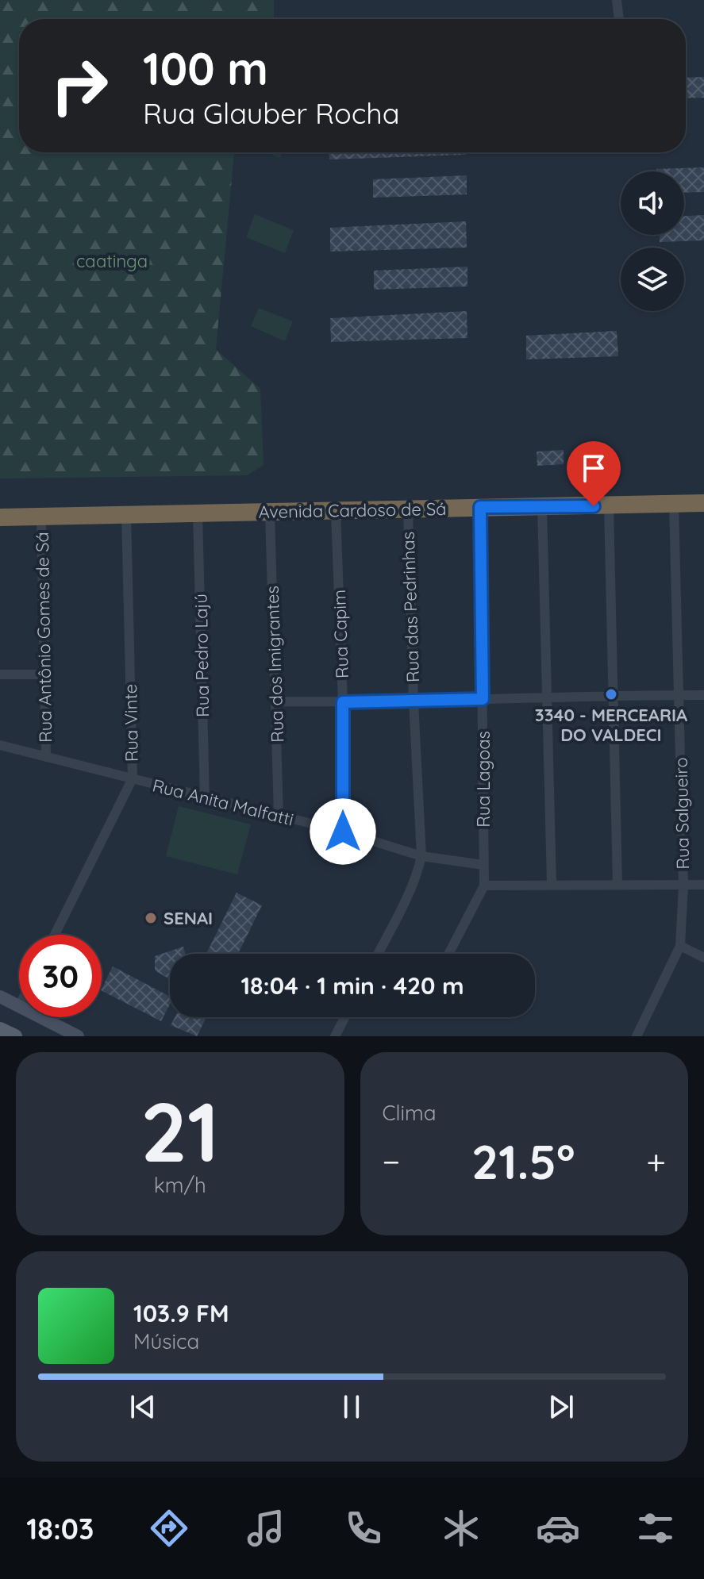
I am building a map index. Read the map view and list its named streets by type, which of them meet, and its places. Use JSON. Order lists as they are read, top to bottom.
{
  "streets": {
    "highway": ["Avenida Cardoso de Sá"],
    "street": [
      "Rua das Pedrinhas",
      "Rua Capim",
      "Rua Antônio Gomes de Sá",
      "Rua Pedro Lajú",
      "Rua dos Imigrantes",
      "Rua Vinte",
      "Rua Lagoas",
      "Rua Anita Malfatti",
      "Rua Salgueiro"
    ]
  },
  "crossings": [
    ["Avenida Cardoso de Sá", "Rua das Pedrinhas"],
    ["Avenida Cardoso de Sá", "Rua Capim"],
    ["Avenida Cardoso de Sá", "Rua Antônio Gomes de Sá"],
    ["Avenida Cardoso de Sá", "Rua Pedro Lajú"],
    ["Avenida Cardoso de Sá", "Rua dos Imigrantes"],
    ["Avenida Cardoso de Sá", "Rua Vinte"],
    ["Avenida Cardoso de Sá", "Rua Lagoas"],
    ["Avenida Cardoso de Sá", "Rua Salgueiro"],
    ["Rua das Pedrinhas", "Rua Anita Malfatti"],
    ["Rua Capim", "Rua Anita Malfatti"],
    ["Rua Antônio Gomes de Sá", "Rua Anita Malfatti"],
    ["Rua Pedro Lajú", "Rua Anita Malfatti"],
    ["Rua dos Imigrantes", "Rua Anita Malfatti"],
    ["Rua Vinte", "Rua Anita Malfatti"],
    ["Rua Lagoas", "Rua Anita Malfatti"]
  ],
  "parks": ["caatinga"],
  "places": ["3340 - MERCEARIA DO VALDECI", "SENAI"],
  "page": {
    "turn": ["100 m", "Rua Glauber Rocha"],
    "limit": "30",
    "trip": "18:04 · 1 min · 420 m",
    "tile": [
      ["21", "km/h"],
      "Clima"
    ],
    "heat": ["−", "21.5°", "+"],
    "song": ["103.9 FM", "Música"],
    "tabs": "18:03"
  }
}
